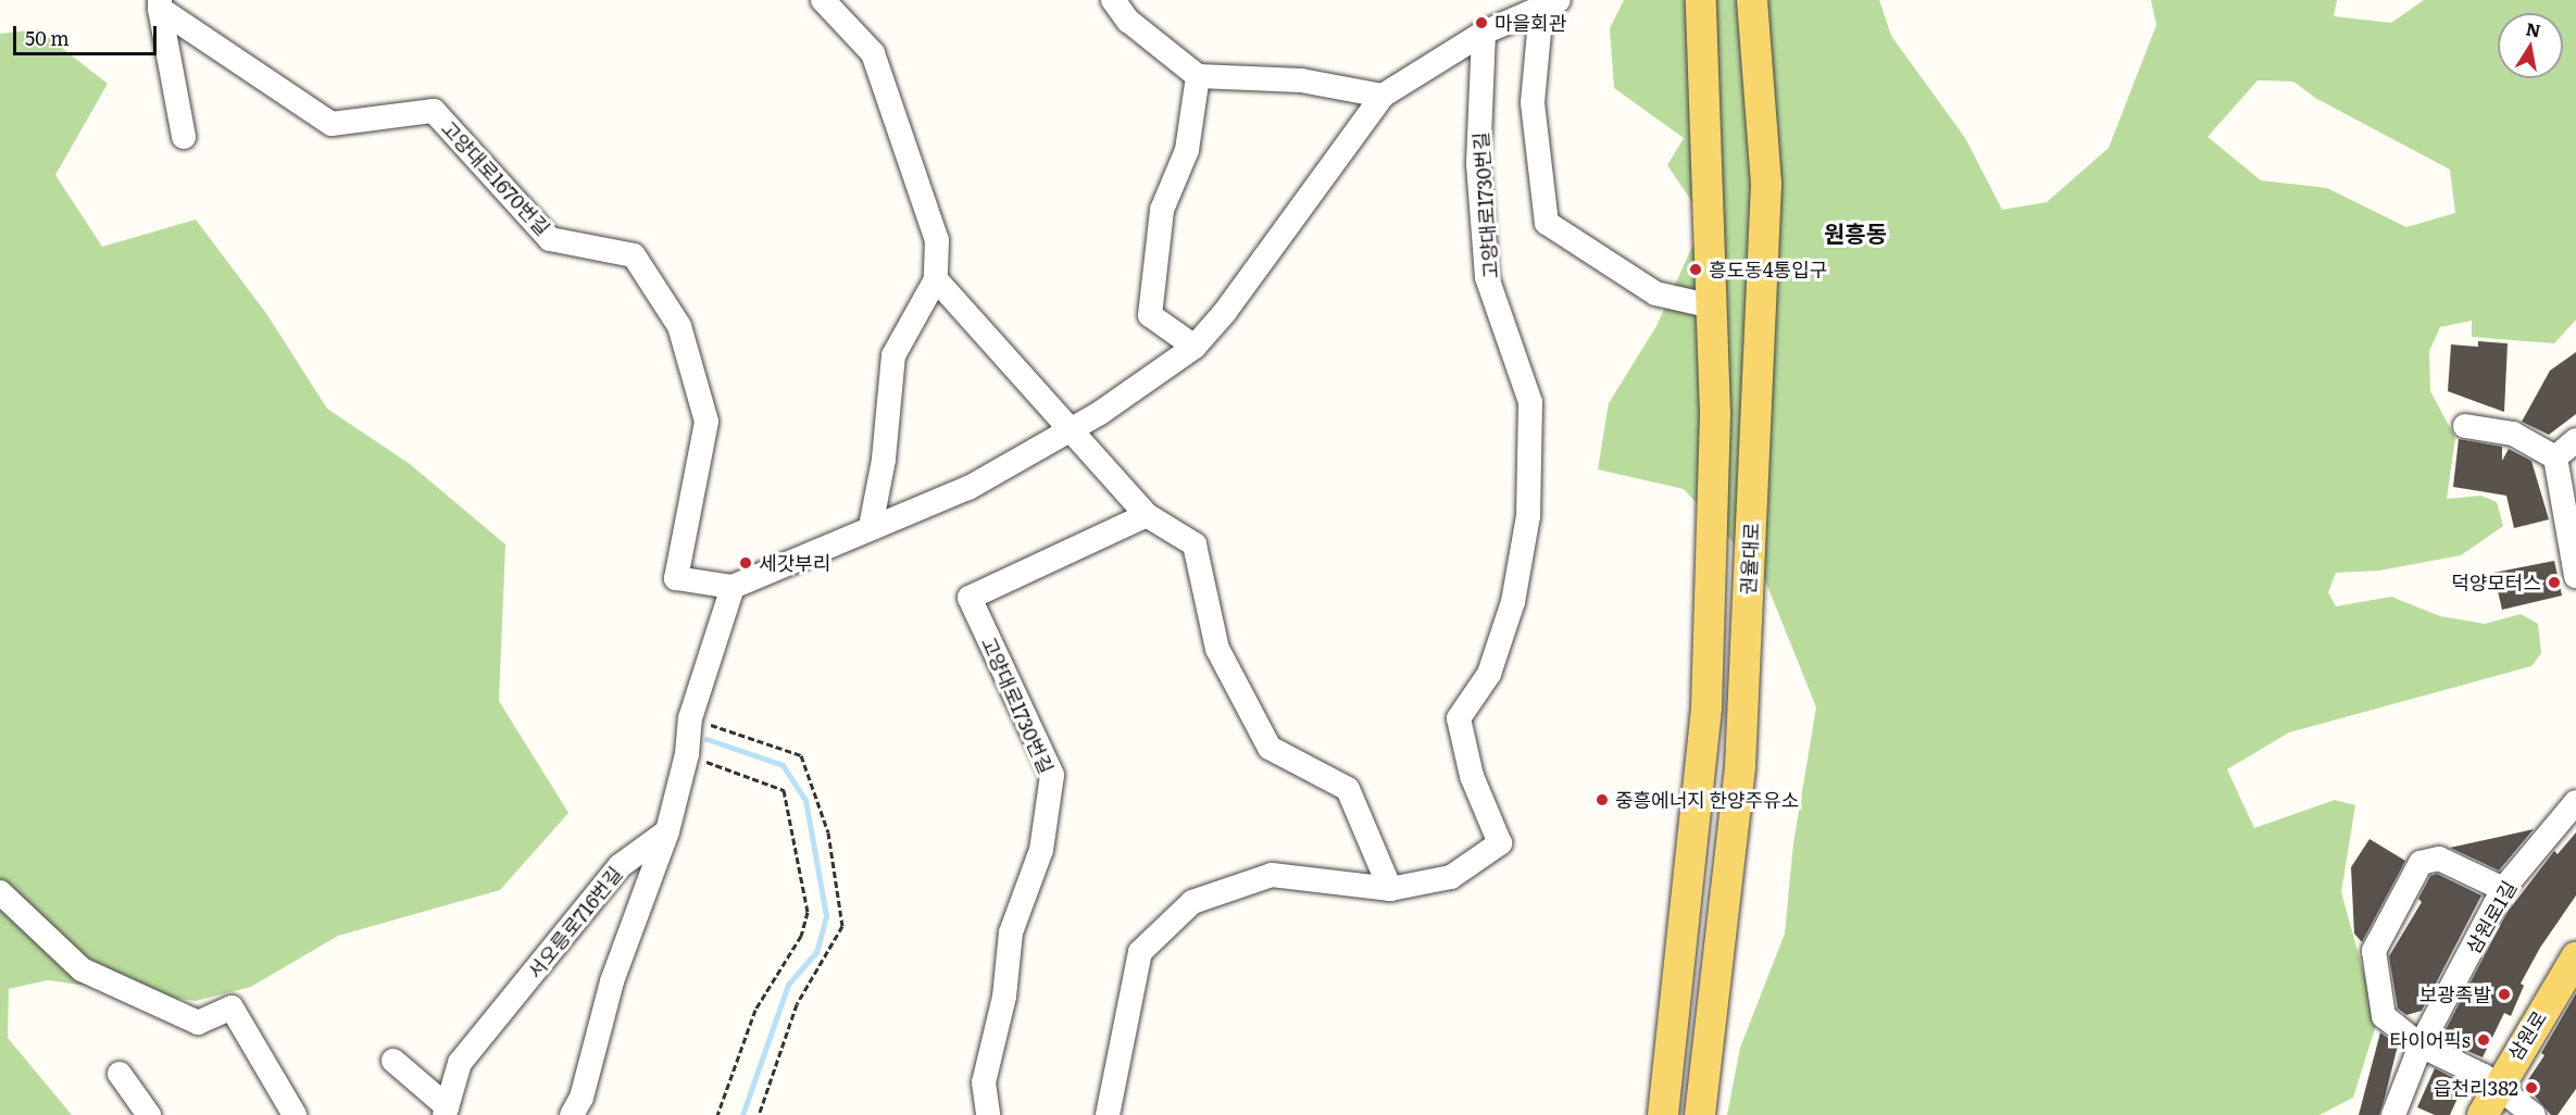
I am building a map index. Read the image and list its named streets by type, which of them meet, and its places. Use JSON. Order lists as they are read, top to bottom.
{
  "streets": {
    "main road": ["권율대로", "삼원로"],
    "street": [
      "고양대로1670번길",
      "고양대로1730번길",
      "삼원로1길",
      "서오릉로716번길"
    ]
  },
  "districts": ["원흥동"],
  "places": [
    "마을회관",
    "흥도동4통입구",
    "세갓부리",
    "덕양모터스",
    "중흥에너지 한양주유소",
    "보광족발",
    "타이어픽s",
    "읍천리382"
  ],
  "scale_bar": "50 m",
  "north": "top"
}
